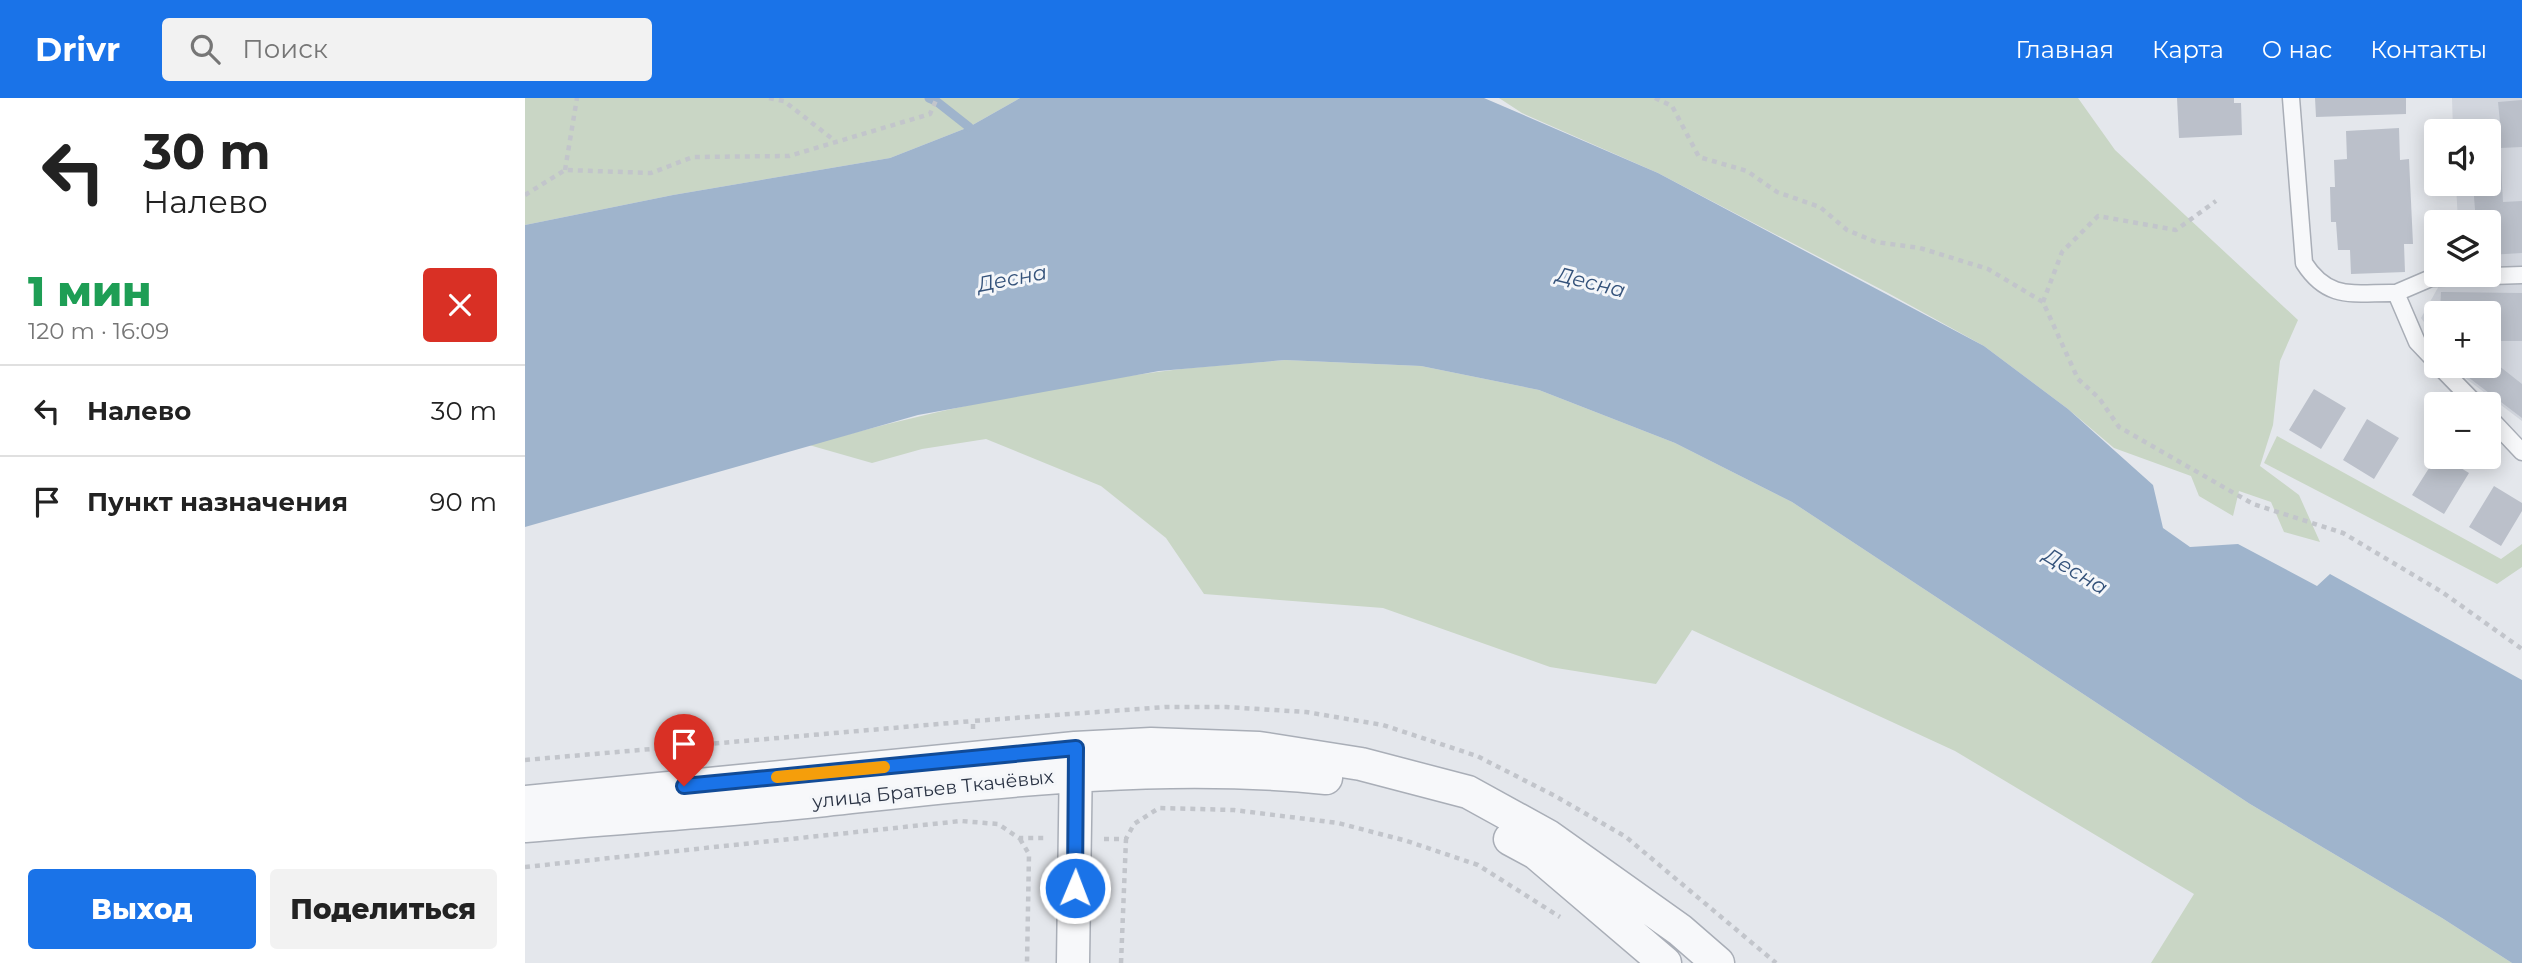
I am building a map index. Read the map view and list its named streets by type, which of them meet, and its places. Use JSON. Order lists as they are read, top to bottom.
{
  "streets": {
    "street": ["улица Братьев Ткачёвых"]
  },
  "water": ["Десна"],
  "page": {
    "header": "Drivr",
    "search": "Поиск",
    "nav": [
      "Главная",
      "Карта",
      "О нас",
      "Контакты"
    ],
    "turn": ["30 m", "Налево"],
    "map_buttons": ["+", "−"],
    "heading": ["1 мин", "120 m · 16:09"],
    "list": [
      {
        "name": "Налево",
        "value": "30 m"
      },
      {
        "name": "Пункт назначения",
        "value": "90 m"
      }
    ],
    "buttons": ["Выход", "Поделиться"]
  }
}
